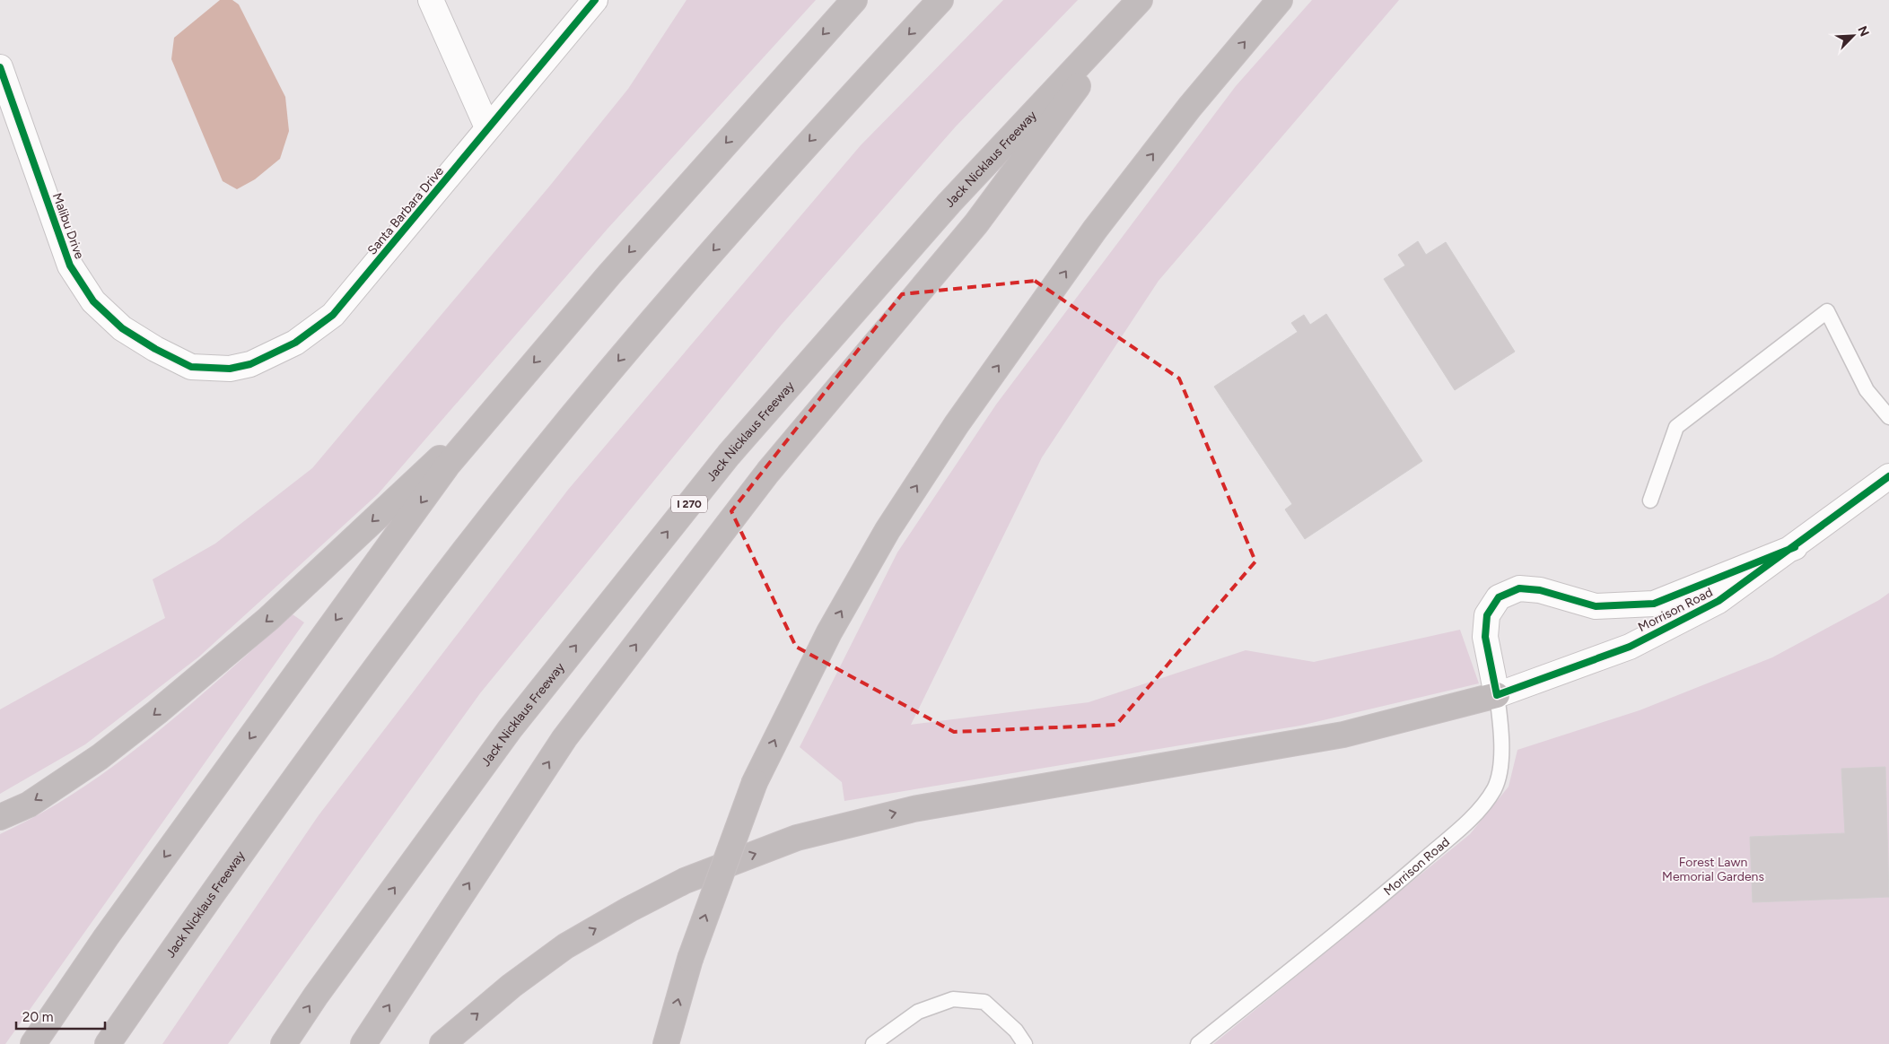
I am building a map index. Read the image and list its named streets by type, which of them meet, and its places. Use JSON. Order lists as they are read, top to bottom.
{
  "streets": {
    "highway": ["Jack Nicklaus Freeway", "I 270"],
    "street": ["Santa Barbara Drive", "Malibu Drive", "Morrison Road"]
  },
  "crossings": [
    ["Santa Barbara Drive", "Malibu Drive"]
  ],
  "parks": ["Forest Lawn Memorial Gardens"],
  "scale_bar": "20 m",
  "north": "top right"
}
